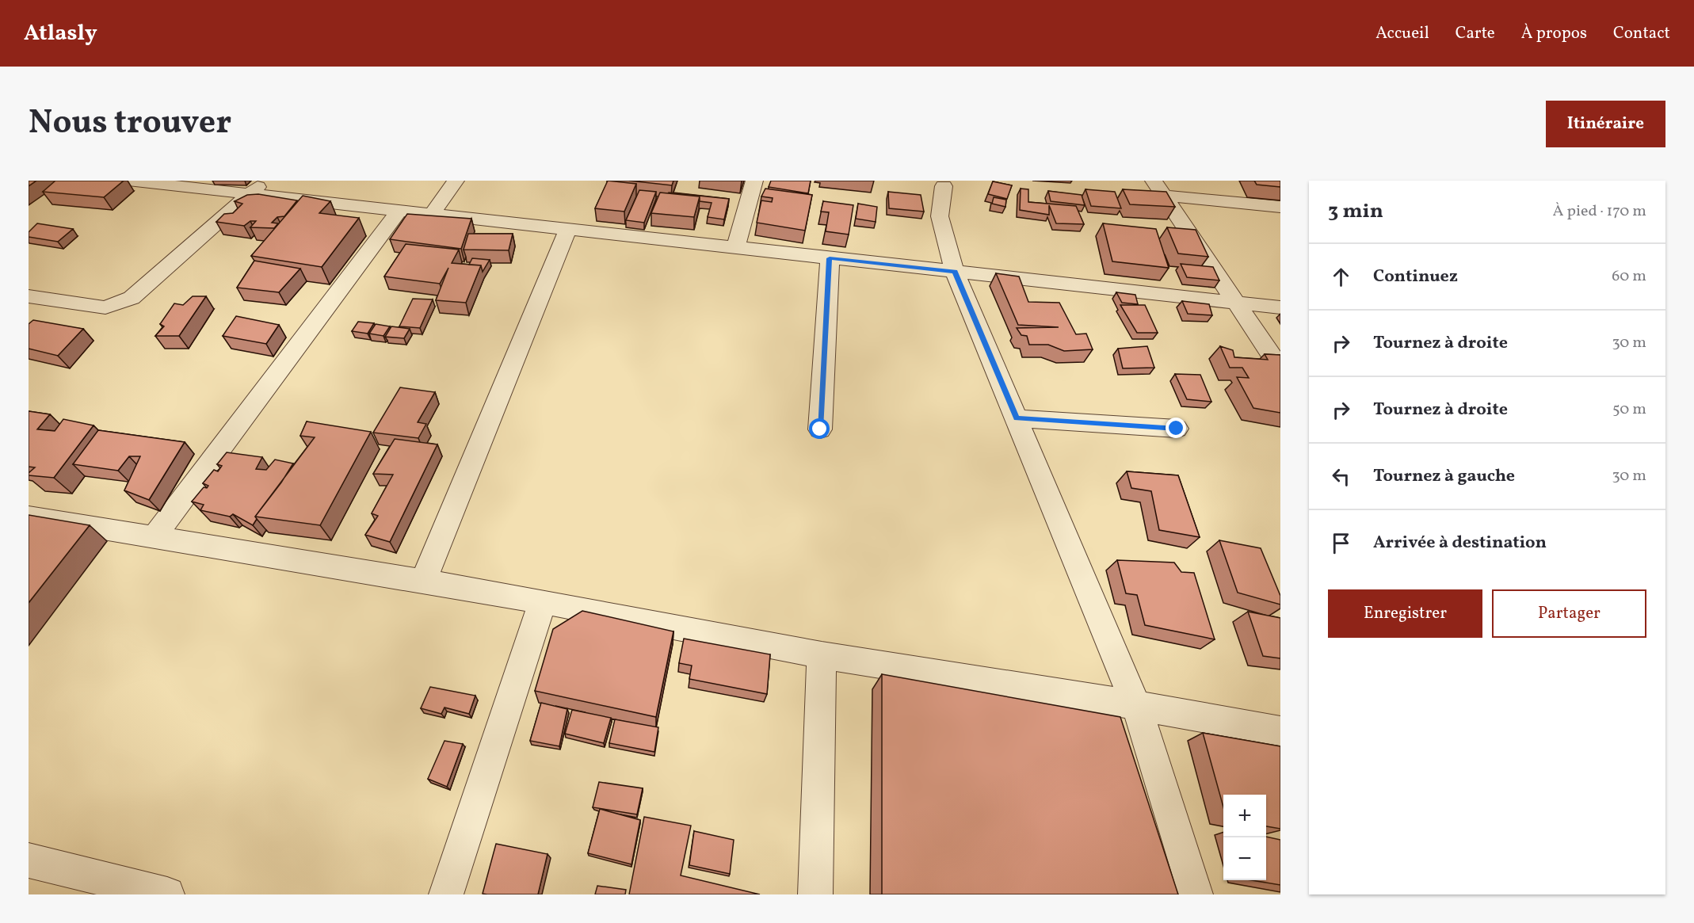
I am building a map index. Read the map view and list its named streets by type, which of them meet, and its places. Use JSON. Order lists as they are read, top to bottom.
{
  "page": {
    "header": "Atlasly",
    "nav": [
      "Accueil",
      "Carte",
      "À propos",
      "Contact"
    ],
    "title": "Nous trouver",
    "buttons": [
      "Itinéraire",
      ["Enregistrer", "Partager"]
    ],
    "heading": ["3 min", "À pied · 170 m"],
    "list": [
      ["Continuez", "60 m"],
      ["Tournez à droite", "30 m"],
      ["Tournez à droite", "50 m"],
      ["Tournez à gauche", "30 m"],
      "Arrivée à destination"
    ],
    "map_buttons": ["+", "−"]
  }
}
